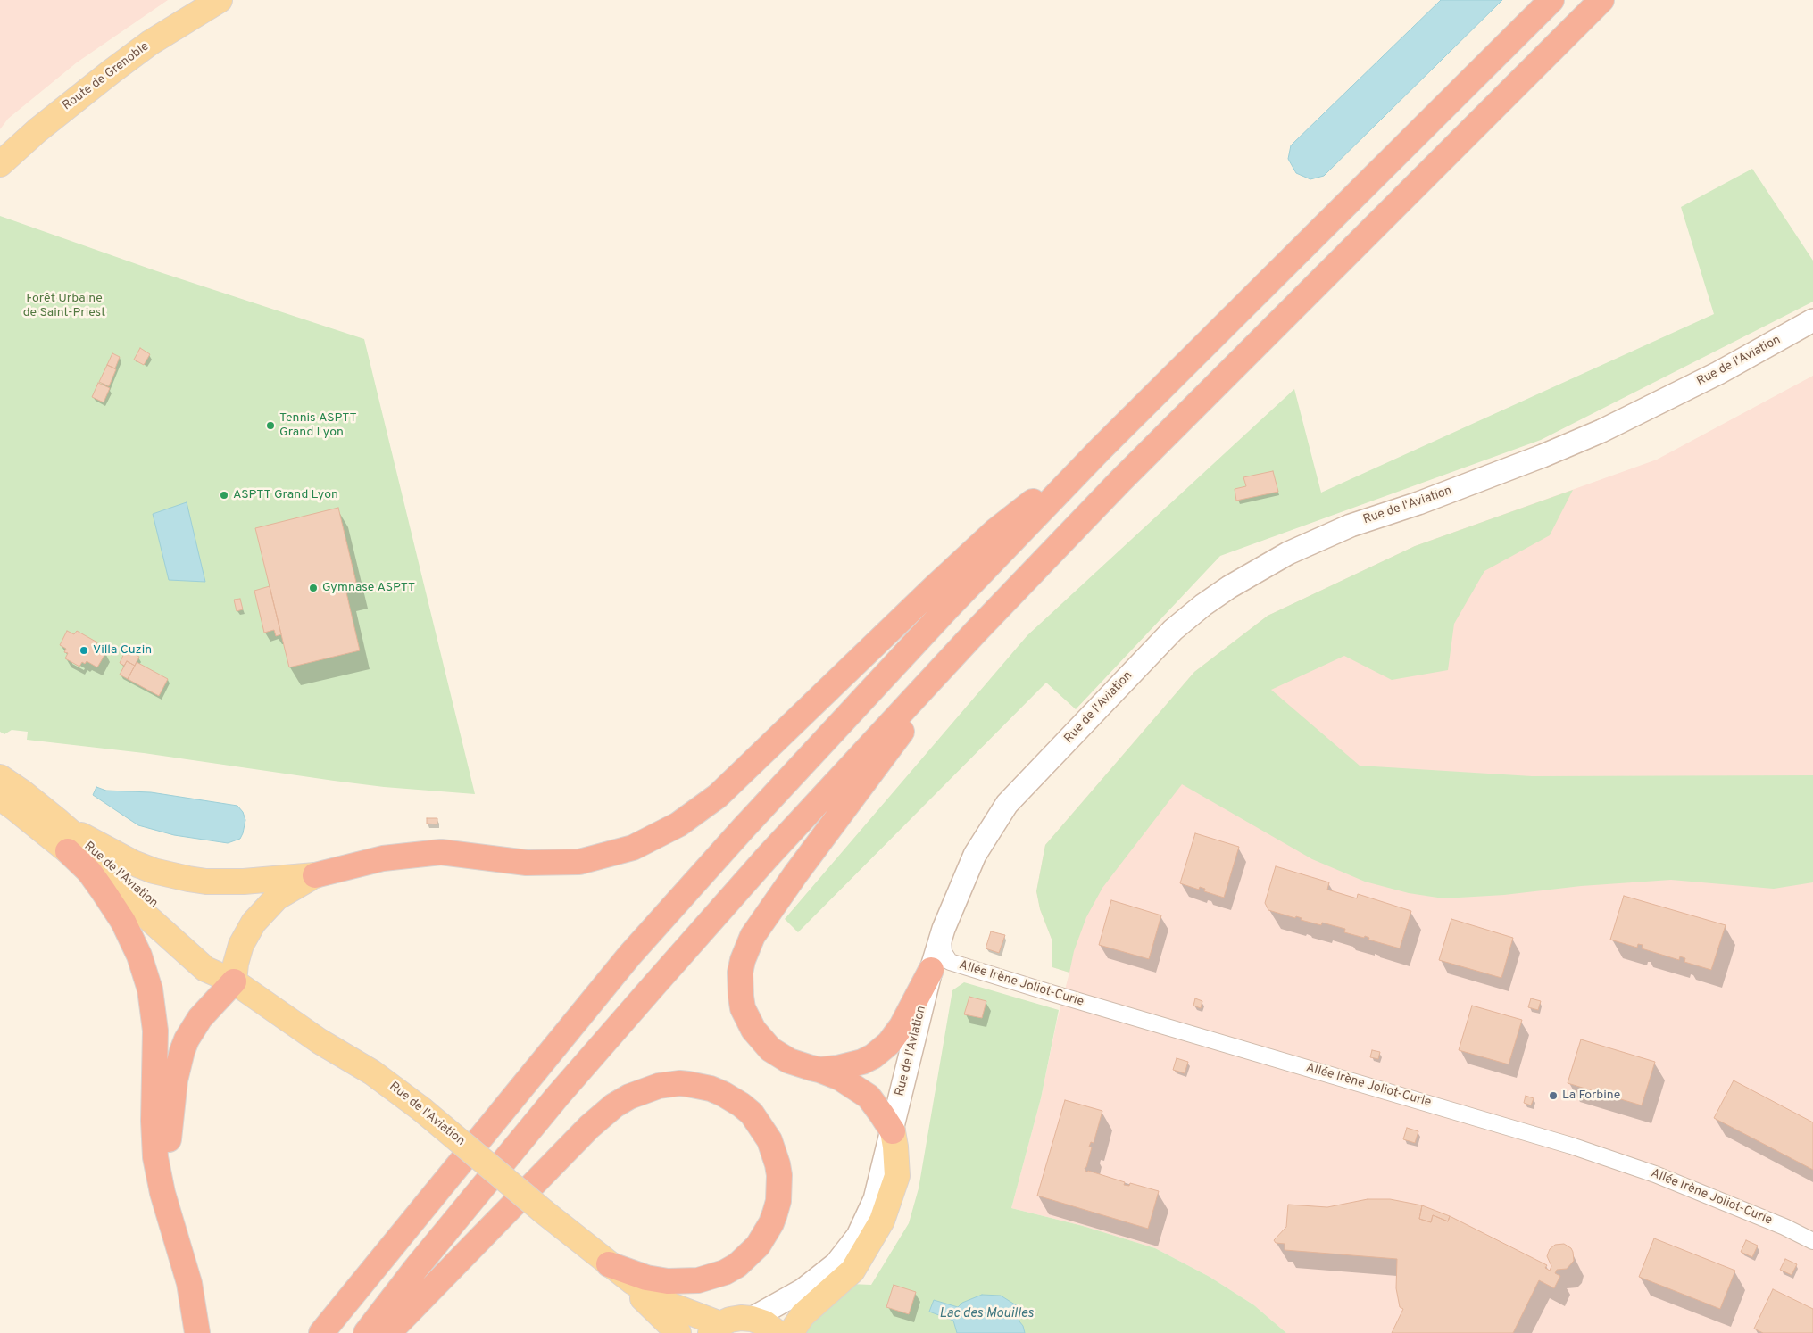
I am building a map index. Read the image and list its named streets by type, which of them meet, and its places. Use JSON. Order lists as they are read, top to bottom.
{
  "streets": {
    "main road": ["Route de Grenoble", "Rue de l'Aviation"],
    "street": ["Allée Irène Joliot-Curie"]
  },
  "crossings": [
    ["Rue de l'Aviation", "Allée Irène Joliot-Curie"]
  ],
  "water": ["Lac des Mouilles"],
  "parks": ["Forêt Urbaine de Saint-Priest"],
  "places": [
    "Tennis ASPTT Grand Lyon",
    "ASPTT Grand Lyon",
    "Gymnase ASPTT",
    "Villa Cuzin",
    "La Forbine"
  ]
}
